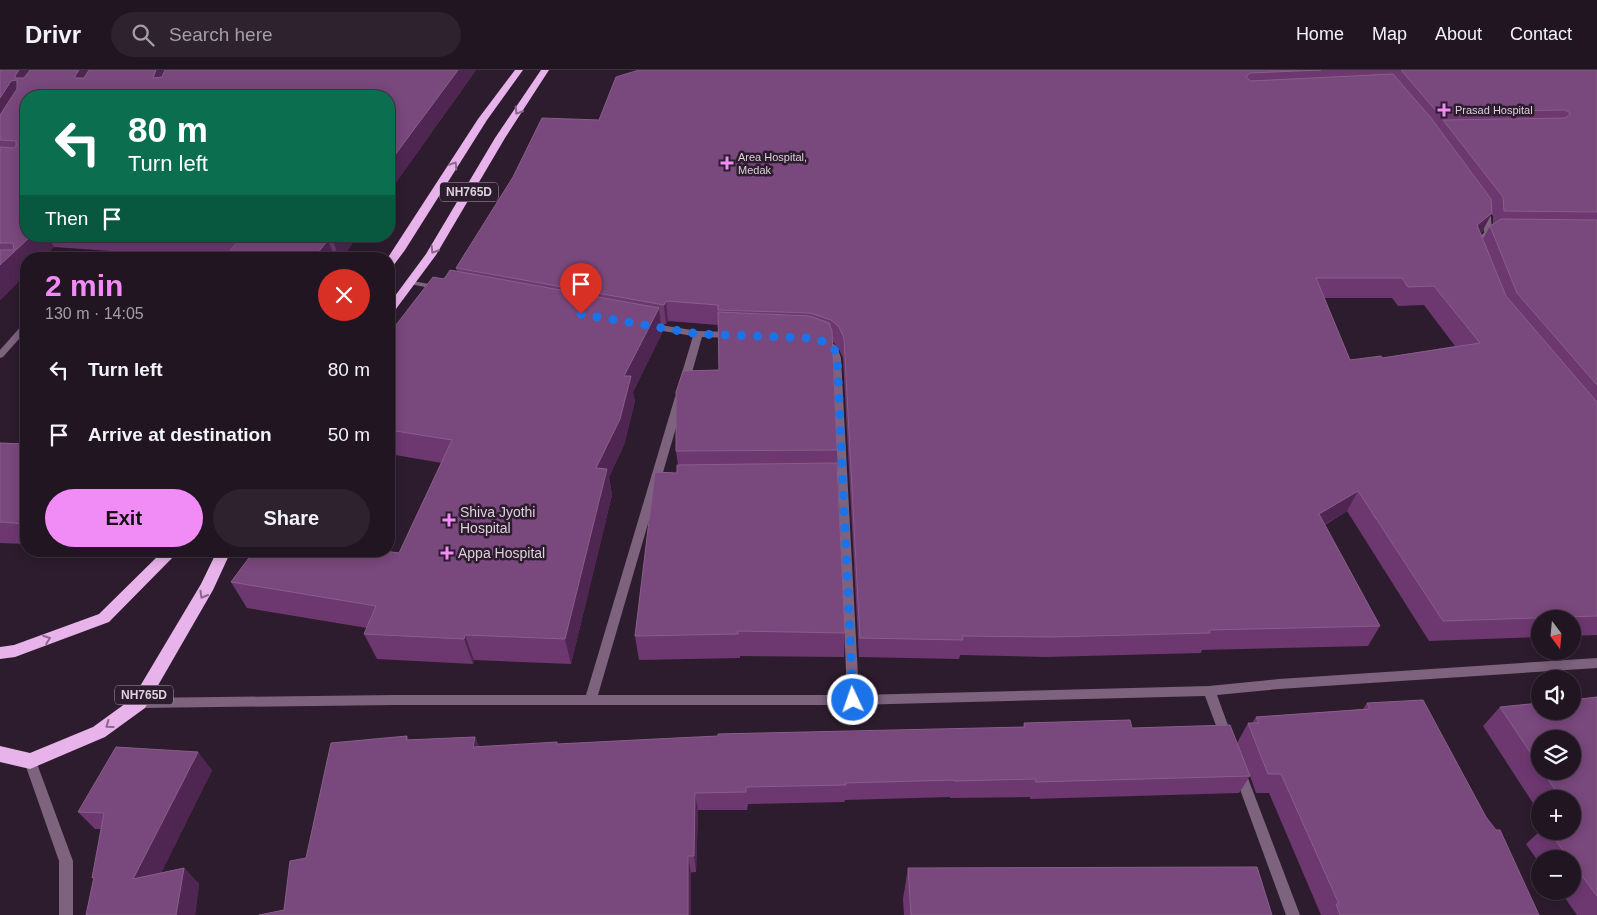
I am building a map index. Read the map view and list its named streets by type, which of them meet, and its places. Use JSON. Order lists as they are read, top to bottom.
{
  "streets": {
    "highway": ["NH765D"]
  },
  "places": {
    "health": [
      "Prasad Hospital",
      "Area Hospital, Medak",
      "Shiva Jyothi Hospital",
      "Appa Hospital"
    ]
  },
  "north": "bottom",
  "page": {
    "header": "Drivr",
    "search": "Search here",
    "nav": [
      "Home",
      "Map",
      "About",
      "Contact"
    ],
    "turn": ["80 m", "Turn left"],
    "then": "Then",
    "heading": ["2 min", "130 m · 14:05"],
    "list": [
      {
        "name": "Turn left",
        "value": "80 m"
      },
      {
        "name": "Arrive at destination",
        "value": "50 m"
      }
    ],
    "buttons": ["Exit", "Share"],
    "map_buttons": ["+", "−"]
  }
}
